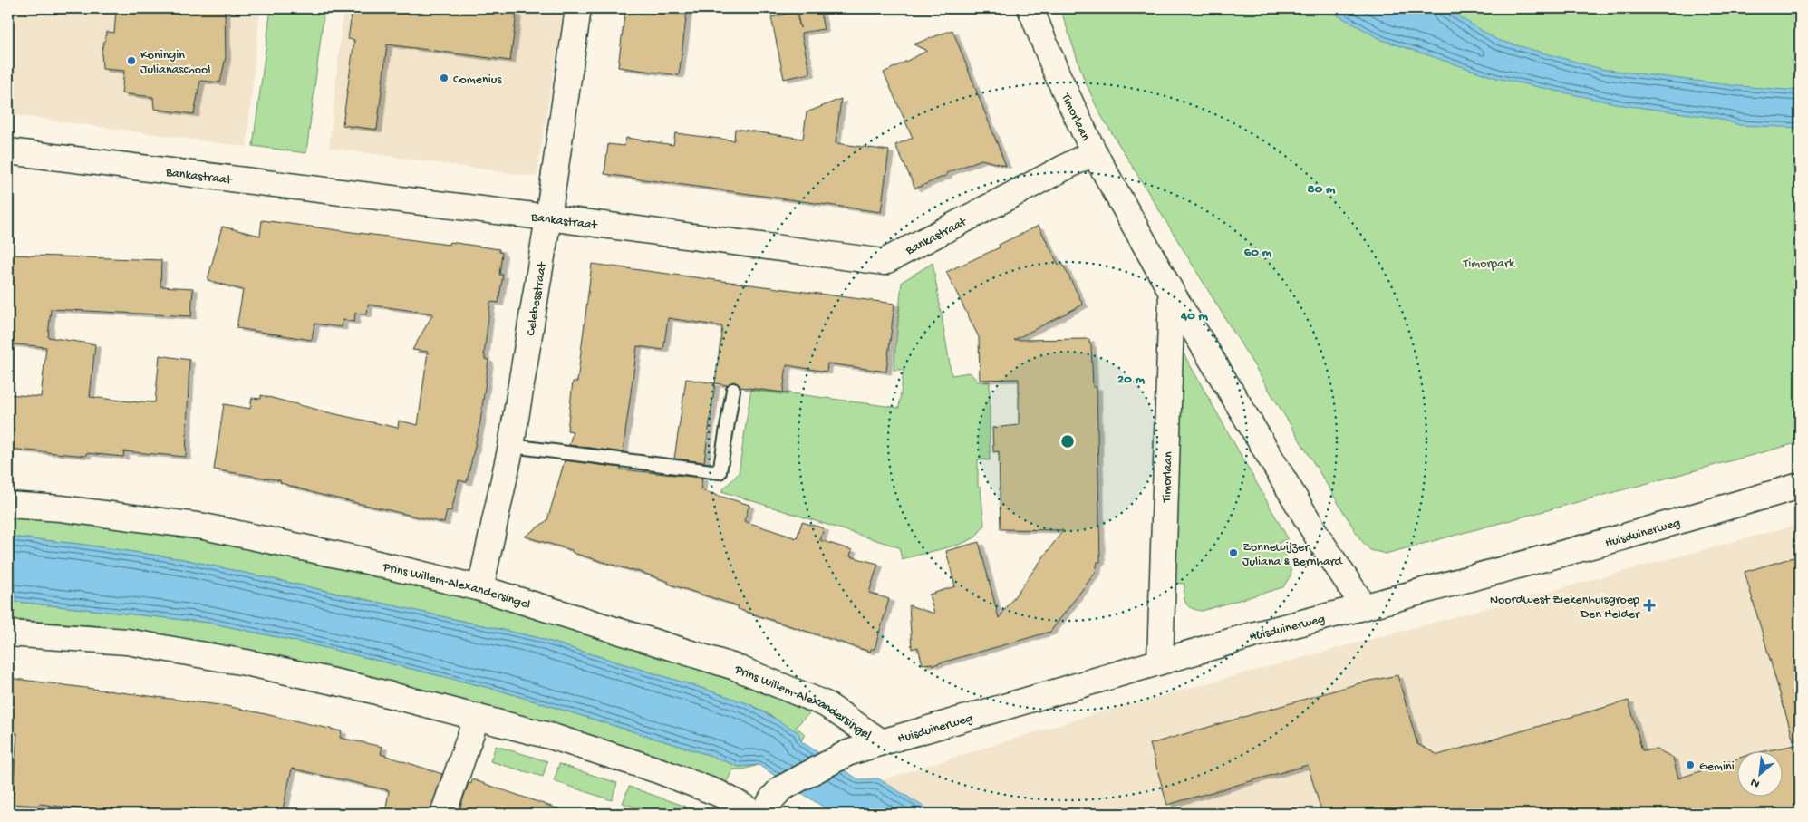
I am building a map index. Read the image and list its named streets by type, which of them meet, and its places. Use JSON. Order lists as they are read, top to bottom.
{
  "streets": {
    "street": [
      "Timorlaan",
      "Bankastraat",
      "Celebesstraat",
      "Huisduinerweg",
      "Prins Willem-Alexandersingel"
    ]
  },
  "crossings": [
    ["Timorlaan", "Bankastraat"],
    ["Timorlaan", "Huisduinerweg"],
    ["Bankastraat", "Celebesstraat"],
    ["Celebesstraat", "Prins Willem-Alexandersingel"],
    ["Huisduinerweg", "Prins Willem-Alexandersingel"]
  ],
  "parks": ["Timorpark"],
  "places": {
    "other": [
      "Koningin Julianaschool",
      "Comenius",
      "Zonnewijzer Juliana & Bernhard",
      "Gemini"
    ],
    "health": ["Noordwest Ziekenhuisgroep Den Helder"]
  },
  "north": "bottom left",
  "rings": [
    "80 m",
    "60 m",
    "40 m",
    "20 m"
  ]
}
